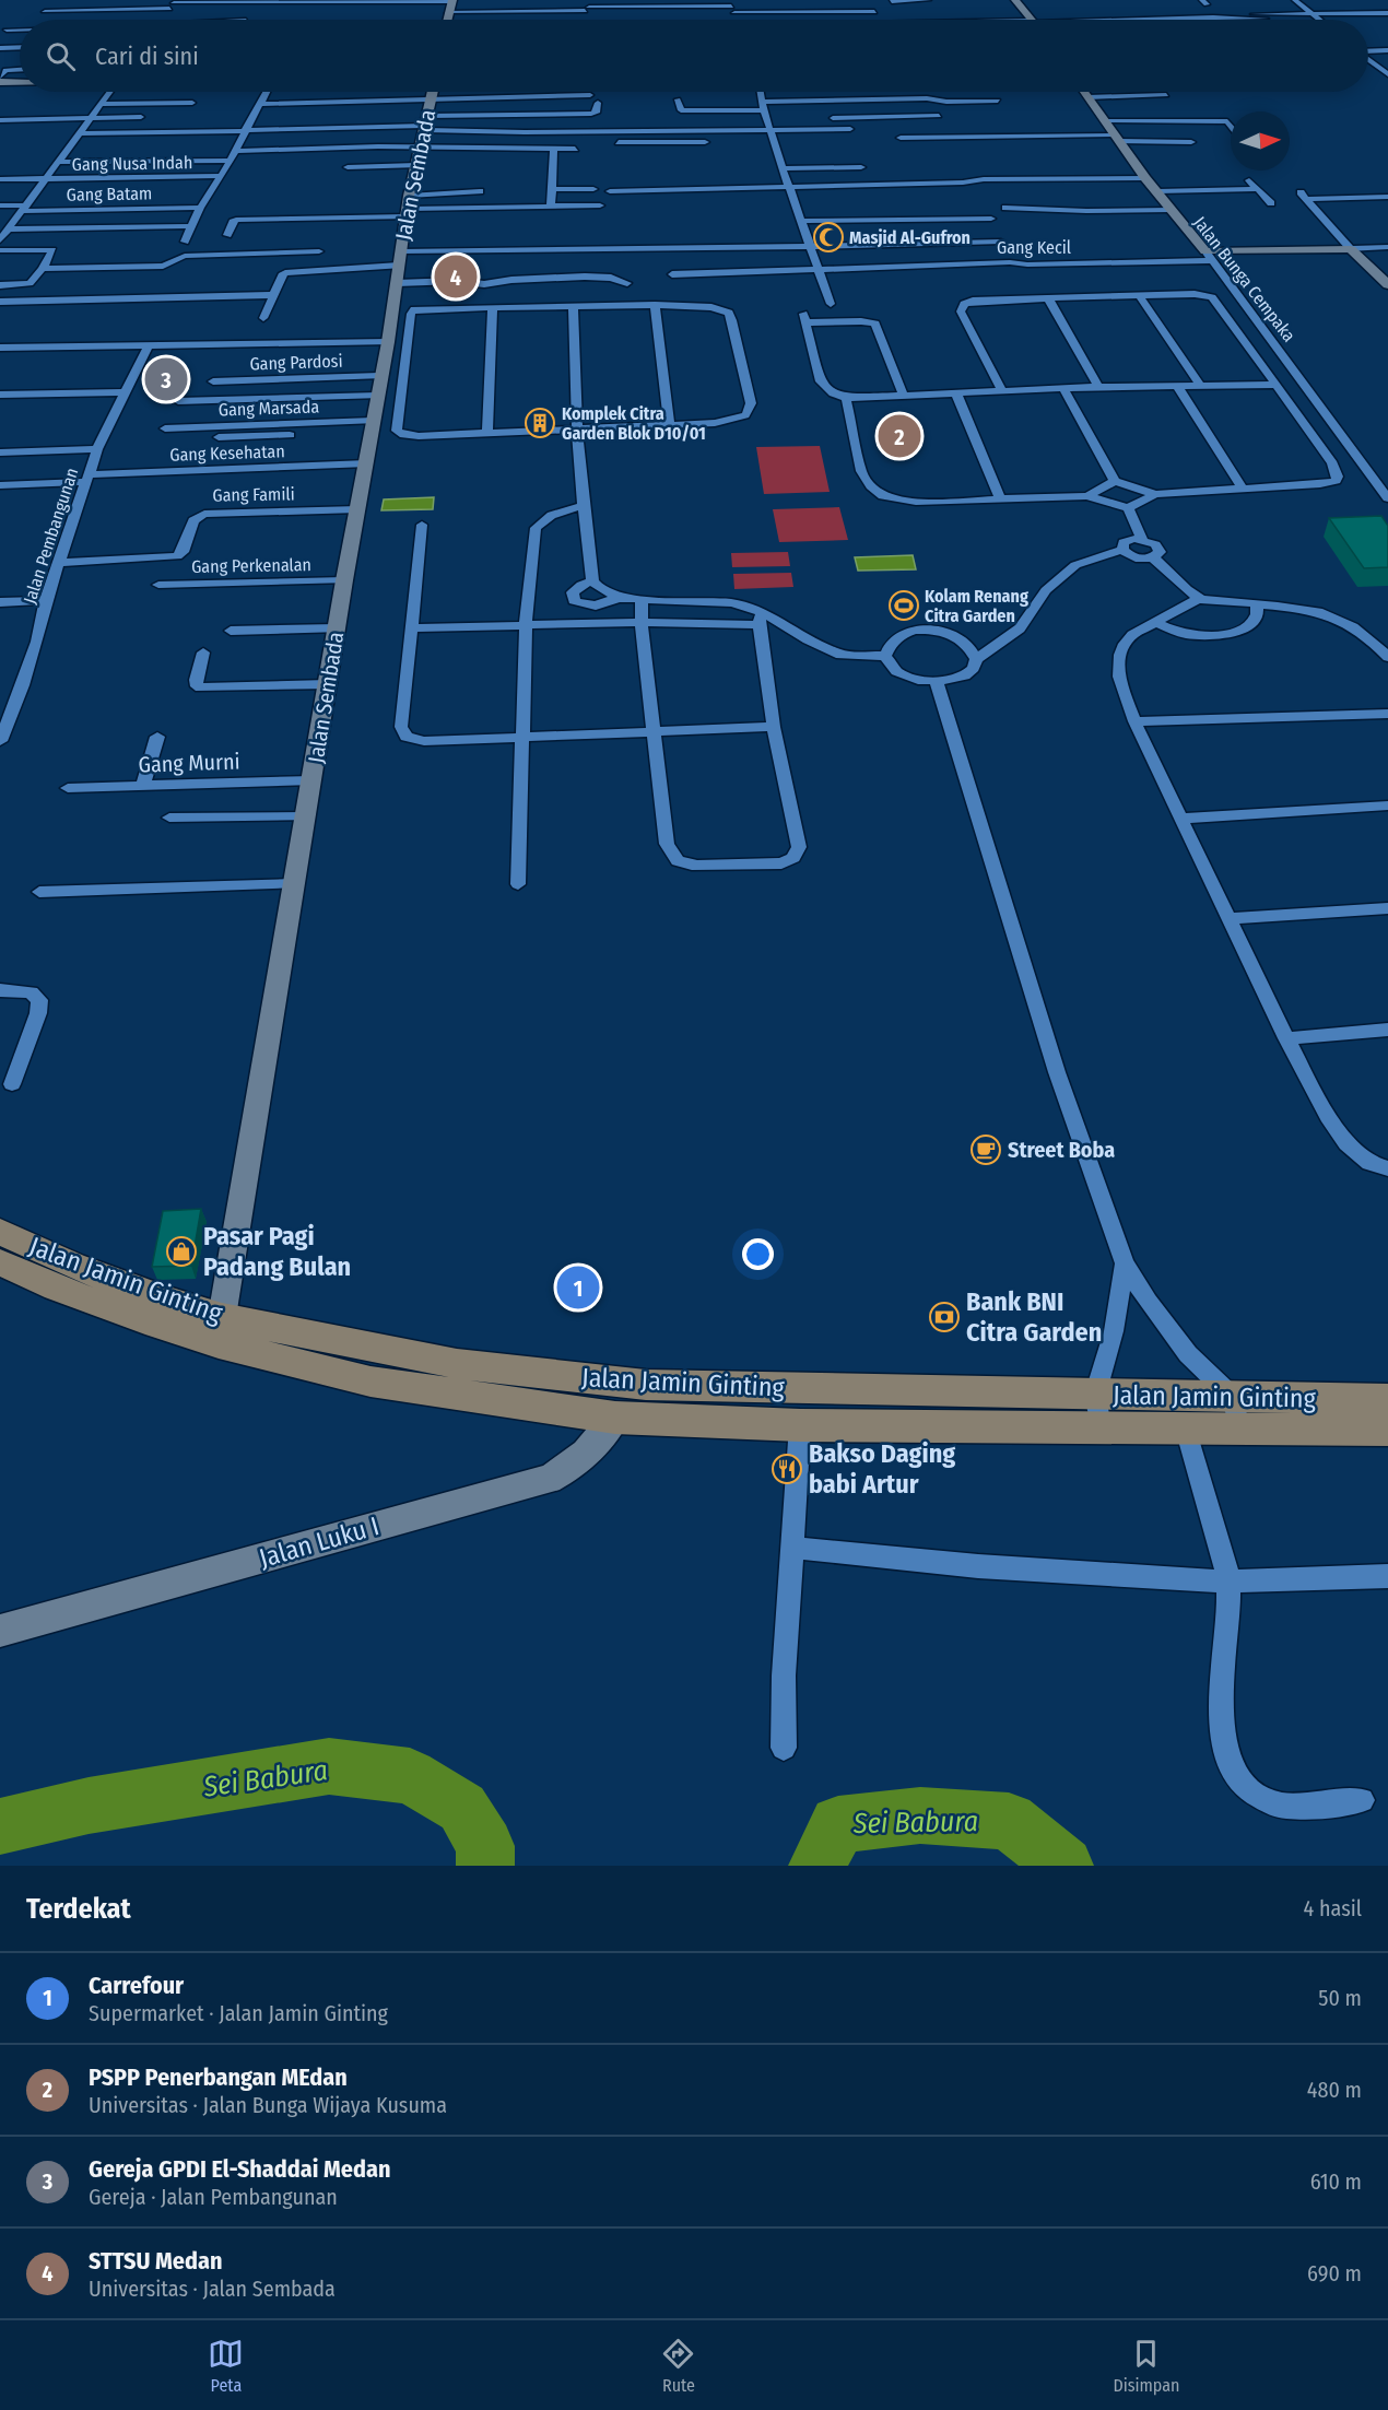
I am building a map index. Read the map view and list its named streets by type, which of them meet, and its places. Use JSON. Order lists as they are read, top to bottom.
{
  "streets": {
    "main road": ["Jalan Jamin Ginting"],
    "street": [
      "Gang Nusa Indah",
      "Jalan Sembada",
      "Gang Batam",
      "Gang Kecil",
      "Jalan Bunga Cempaka",
      "Gang Pardosi",
      "Gang Marsada",
      "Gang Kesehatan",
      "Gang Famili",
      "Jalan Pembangunan",
      "Gang Perkenalan",
      "Gang Murni",
      "Jalan Luku I"
    ]
  },
  "crossings": [
    ["Jalan Sembada", "Gang Pardosi"],
    ["Jalan Sembada", "Gang Marsada"],
    ["Jalan Sembada", "Gang Kesehatan"],
    ["Jalan Sembada", "Gang Famili"],
    ["Jalan Sembada", "Gang Perkenalan"],
    ["Jalan Sembada", "Gang Murni"],
    ["Jalan Sembada", "Jalan Jamin Ginting"],
    ["Gang Kecil", "Jalan Bunga Cempaka"],
    ["Gang Kesehatan", "Jalan Pembangunan"],
    ["Gang Famili", "Jalan Pembangunan"],
    ["Jalan Jamin Ginting", "Jalan Luku I"]
  ],
  "water": ["Sei Babura"],
  "places": {
    "mosque": ["Masjid Al-Gufron"],
    "building": ["Komplek Citra Garden Blok D10/01"],
    "sports": ["Kolam Renang Citra Garden"],
    "cafe": ["Street Boba"],
    "shop": ["Pasar Pagi Padang Bulan"],
    "bank": ["Bank BNI Citra Garden"],
    "restaurant": ["Bakso Daging babi Artur"]
  },
  "north": "right",
  "page": {
    "search": "Cari di sini",
    "pins": [
      "4",
      "3",
      "2",
      "1"
    ],
    "heading": ["Terdekat", "4 hasil"],
    "list": [
      {
        "mark": "1",
        "name": "Carrefour",
        "note": "Supermarket · Jalan Jamin Ginting",
        "value": "50 m"
      },
      {
        "mark": "2",
        "name": "PSPP Penerbangan MEdan",
        "note": "Universitas · Jalan Bunga Wijaya Kusuma",
        "value": "480 m"
      },
      {
        "mark": "3",
        "name": "Gereja GPDI El-Shaddai Medan",
        "note": "Gereja · Jalan Pembangunan",
        "value": "610 m"
      },
      {
        "mark": "4",
        "name": "STTSU Medan",
        "note": "Universitas · Jalan Sembada",
        "value": "690 m"
      }
    ],
    "nav": ["Peta", "Rute", "Disimpan"]
  }
}
